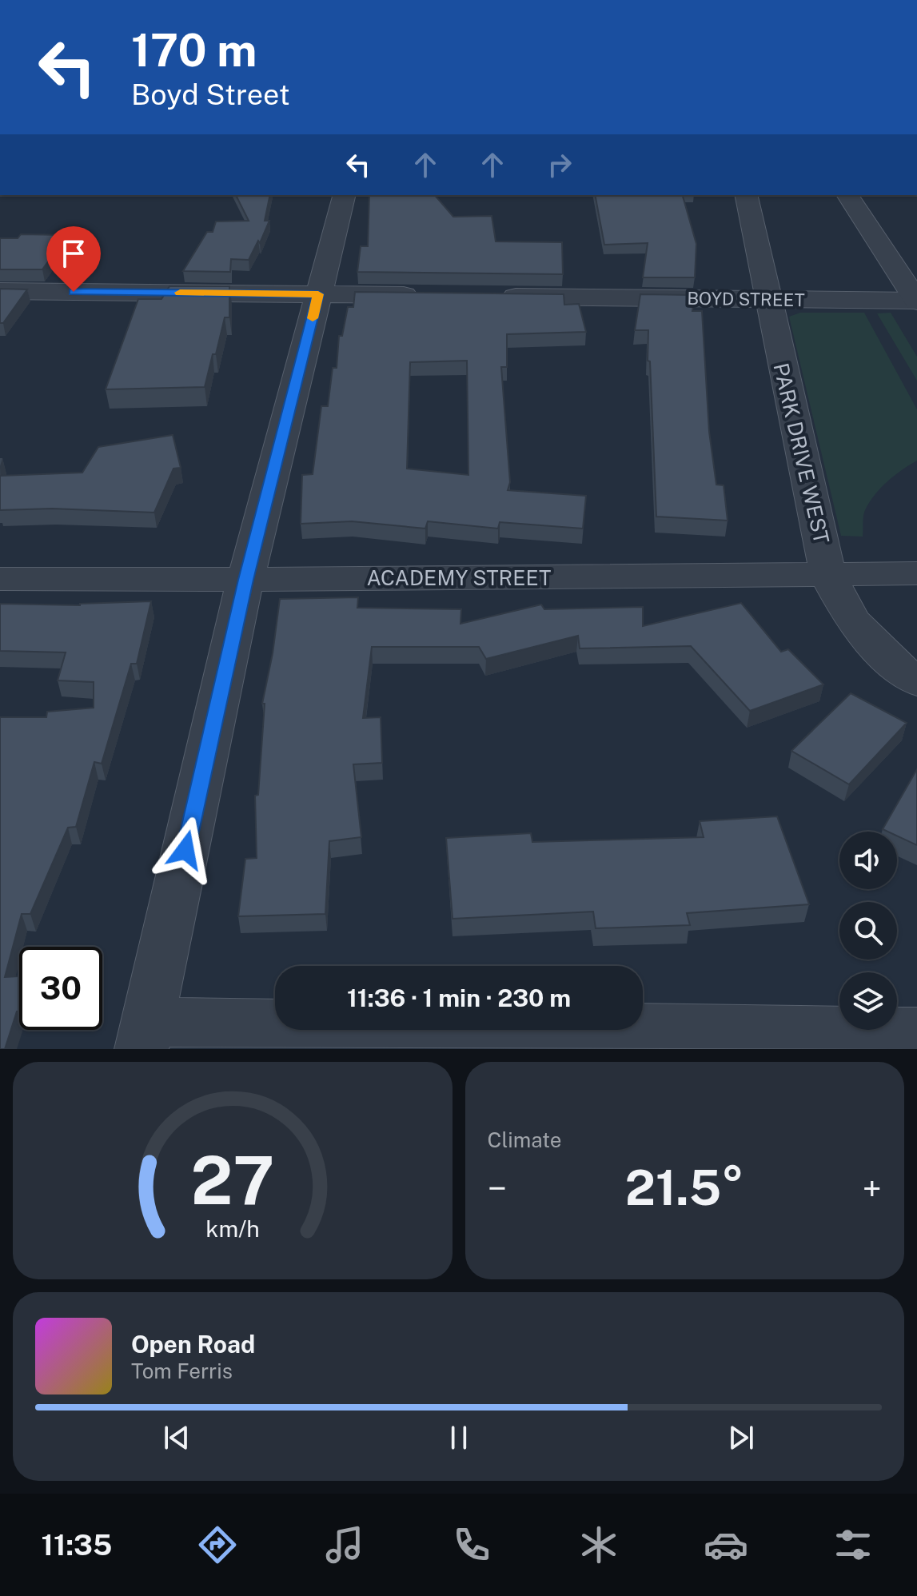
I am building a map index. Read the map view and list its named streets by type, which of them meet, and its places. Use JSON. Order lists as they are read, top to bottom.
{
  "streets": {
    "street": ["BOYD STREET", "PARK DRIVE WEST", "ACADEMY STREET"]
  },
  "crossings": [
    ["BOYD STREET", "PARK DRIVE WEST"],
    ["PARK DRIVE WEST", "ACADEMY STREET"]
  ],
  "page": {
    "turn": ["170 m", "Boyd Street"],
    "limit": "30",
    "trip": "11:36 · 1 min · 230 m",
    "tile": "Climate",
    "heat": ["−", "21.5°", "+"],
    "song": ["Open Road", "Tom Ferris"],
    "tabs": "11:35",
    "gauge": ["27", "km/h"]
  }
}
